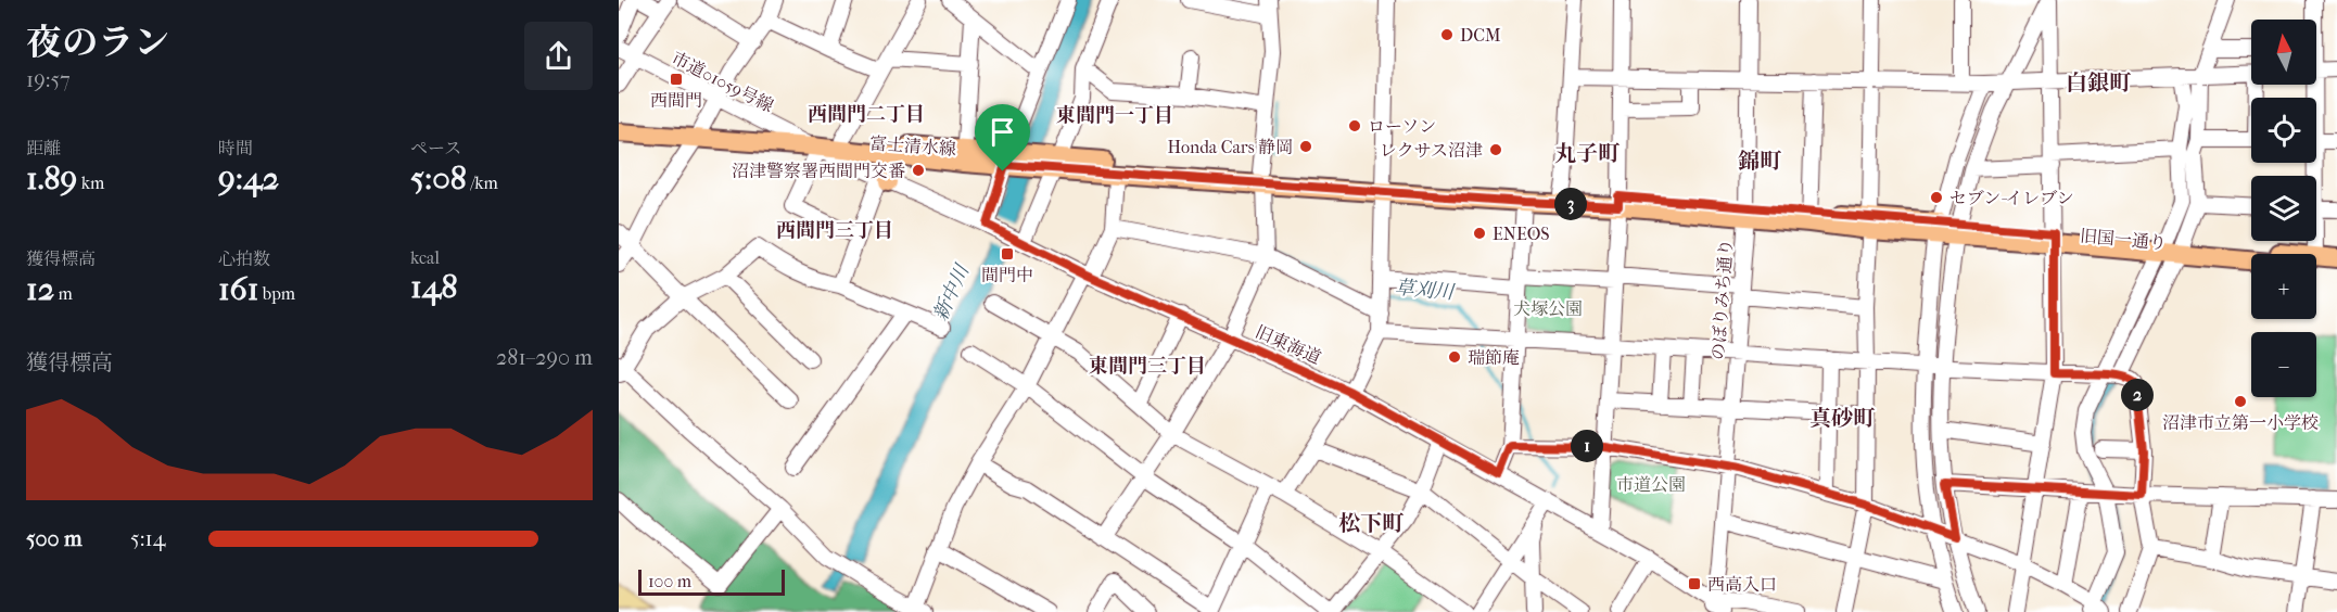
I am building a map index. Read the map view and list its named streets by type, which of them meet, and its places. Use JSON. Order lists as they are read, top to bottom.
{
  "streets": {
    "main road": ["富士清水線", "旧国一通り"],
    "street": ["市道01059号線", "のぼりみち通り", "旧東海道"]
  },
  "crossings": [
    ["市道01059号線", "富士清水線"],
    ["市道01059号線", "旧東海道"],
    ["富士清水線", "旧国一通り"],
    ["富士清水線", "旧東海道"],
    ["旧国一通り", "のぼりみち通り"],
    ["のぼりみち通り", "旧東海道"]
  ],
  "districts": [
    "白銀町",
    "西間門二丁目",
    "東間門一丁目",
    "丸子町",
    "錦町",
    "西間門三丁目",
    "東間門三丁目",
    "真砂町",
    "松下町"
  ],
  "water": ["草刈川", "新中川"],
  "parks": ["犬塚公園", "市道公園"],
  "places": {
    "other": [
      "DCM",
      "ローソン",
      "Honda Cars 静岡",
      "レクサス沼津",
      "沼津警察署西間門交番",
      "セブン-イレブン",
      "ENEOS",
      "瑞節庵",
      "沼津市立第一小学校"
    ],
    "transit": ["西間門", "間門中", "西高入口"]
  },
  "scale_bar": "100 m",
  "north": "top",
  "page": {
    "heading": ["夜のラン", "19:57"],
    "map_buttons": ["+", "−"],
    "stats": [
      ["距離", "1.89 km"],
      ["時間", "9:42"],
      ["ペース", "5:08 /km"],
      ["獲得標高", "12 m"],
      ["心拍数", "161 bpm"],
      ["kcal", "148"]
    ],
    "pins": ["3", "2", "1"],
    "chart": ["獲得標高", "281–290 m"],
    "list": [
      {
        "name": "500 m",
        "note": "5:14"
      }
    ],
    "scale": "100 m"
  }
}
